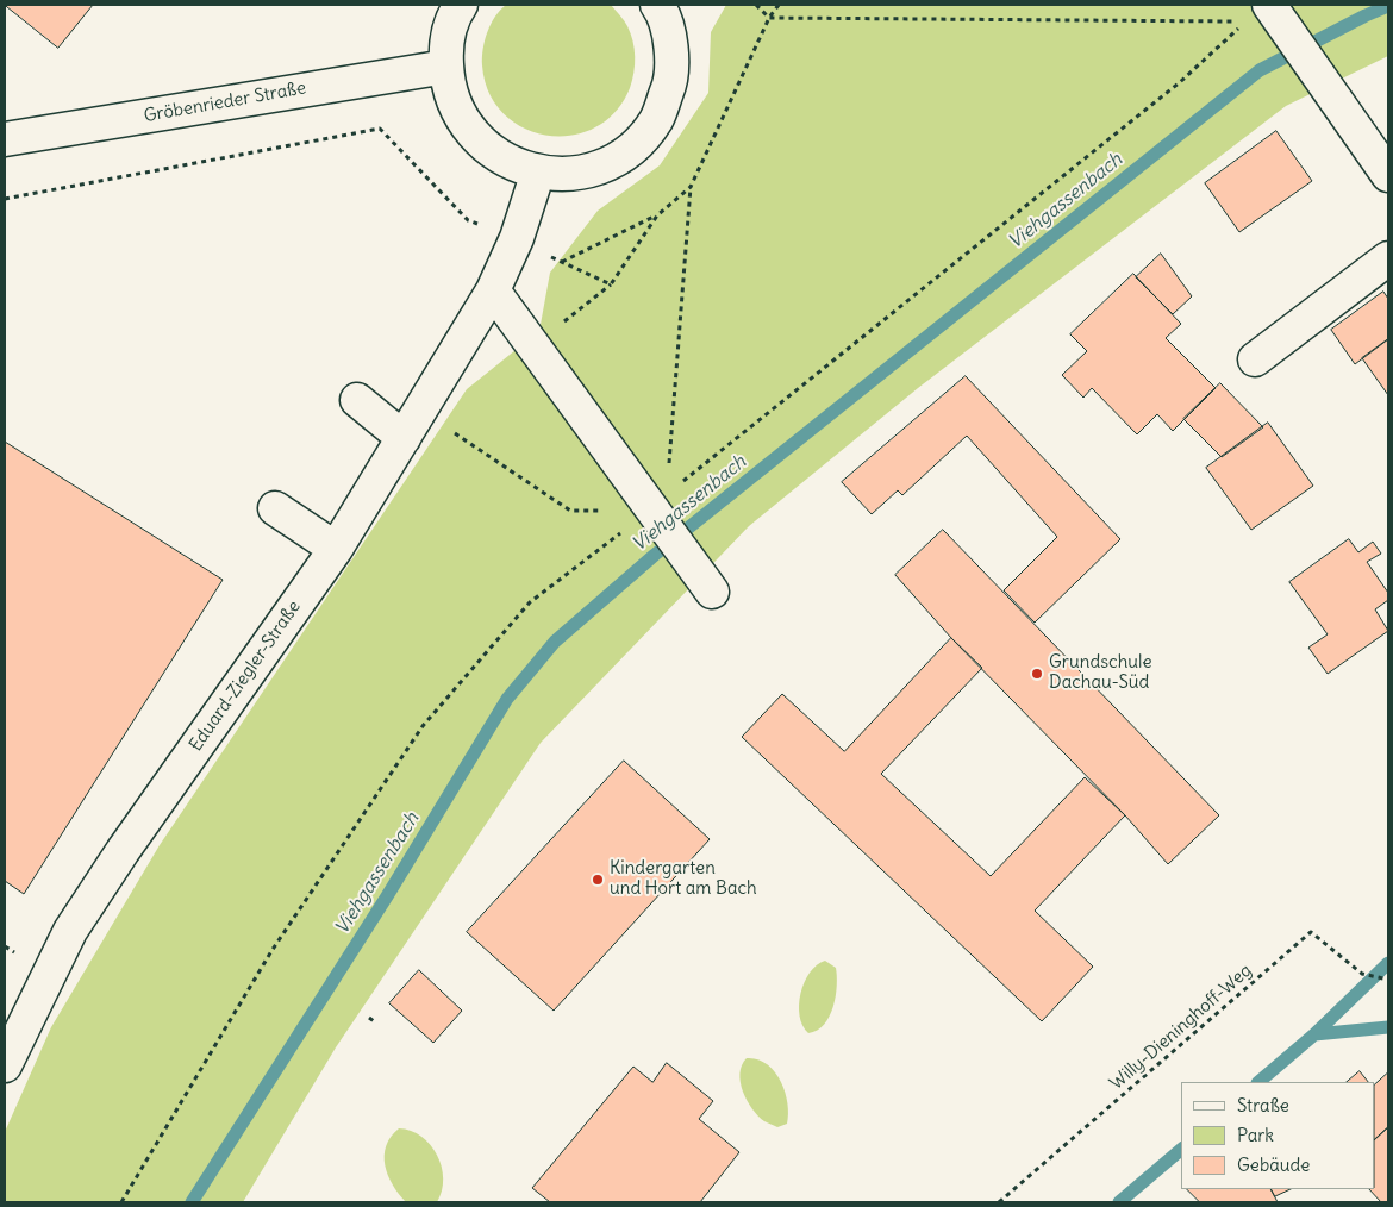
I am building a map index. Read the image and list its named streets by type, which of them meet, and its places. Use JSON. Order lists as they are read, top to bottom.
{
  "streets": {
    "street": ["Gröbenrieder Straße", "Eduard-Ziegler-Straße"],
    "path": ["Willy-Dieninghoff-Weg"]
  },
  "water": ["Viehgassenbach"],
  "places": ["Grundschule Dachau-Süd", "Kindergarten und Hort am Bach"],
  "legend": ["Straße", "Park", "Gebäude"]
}
